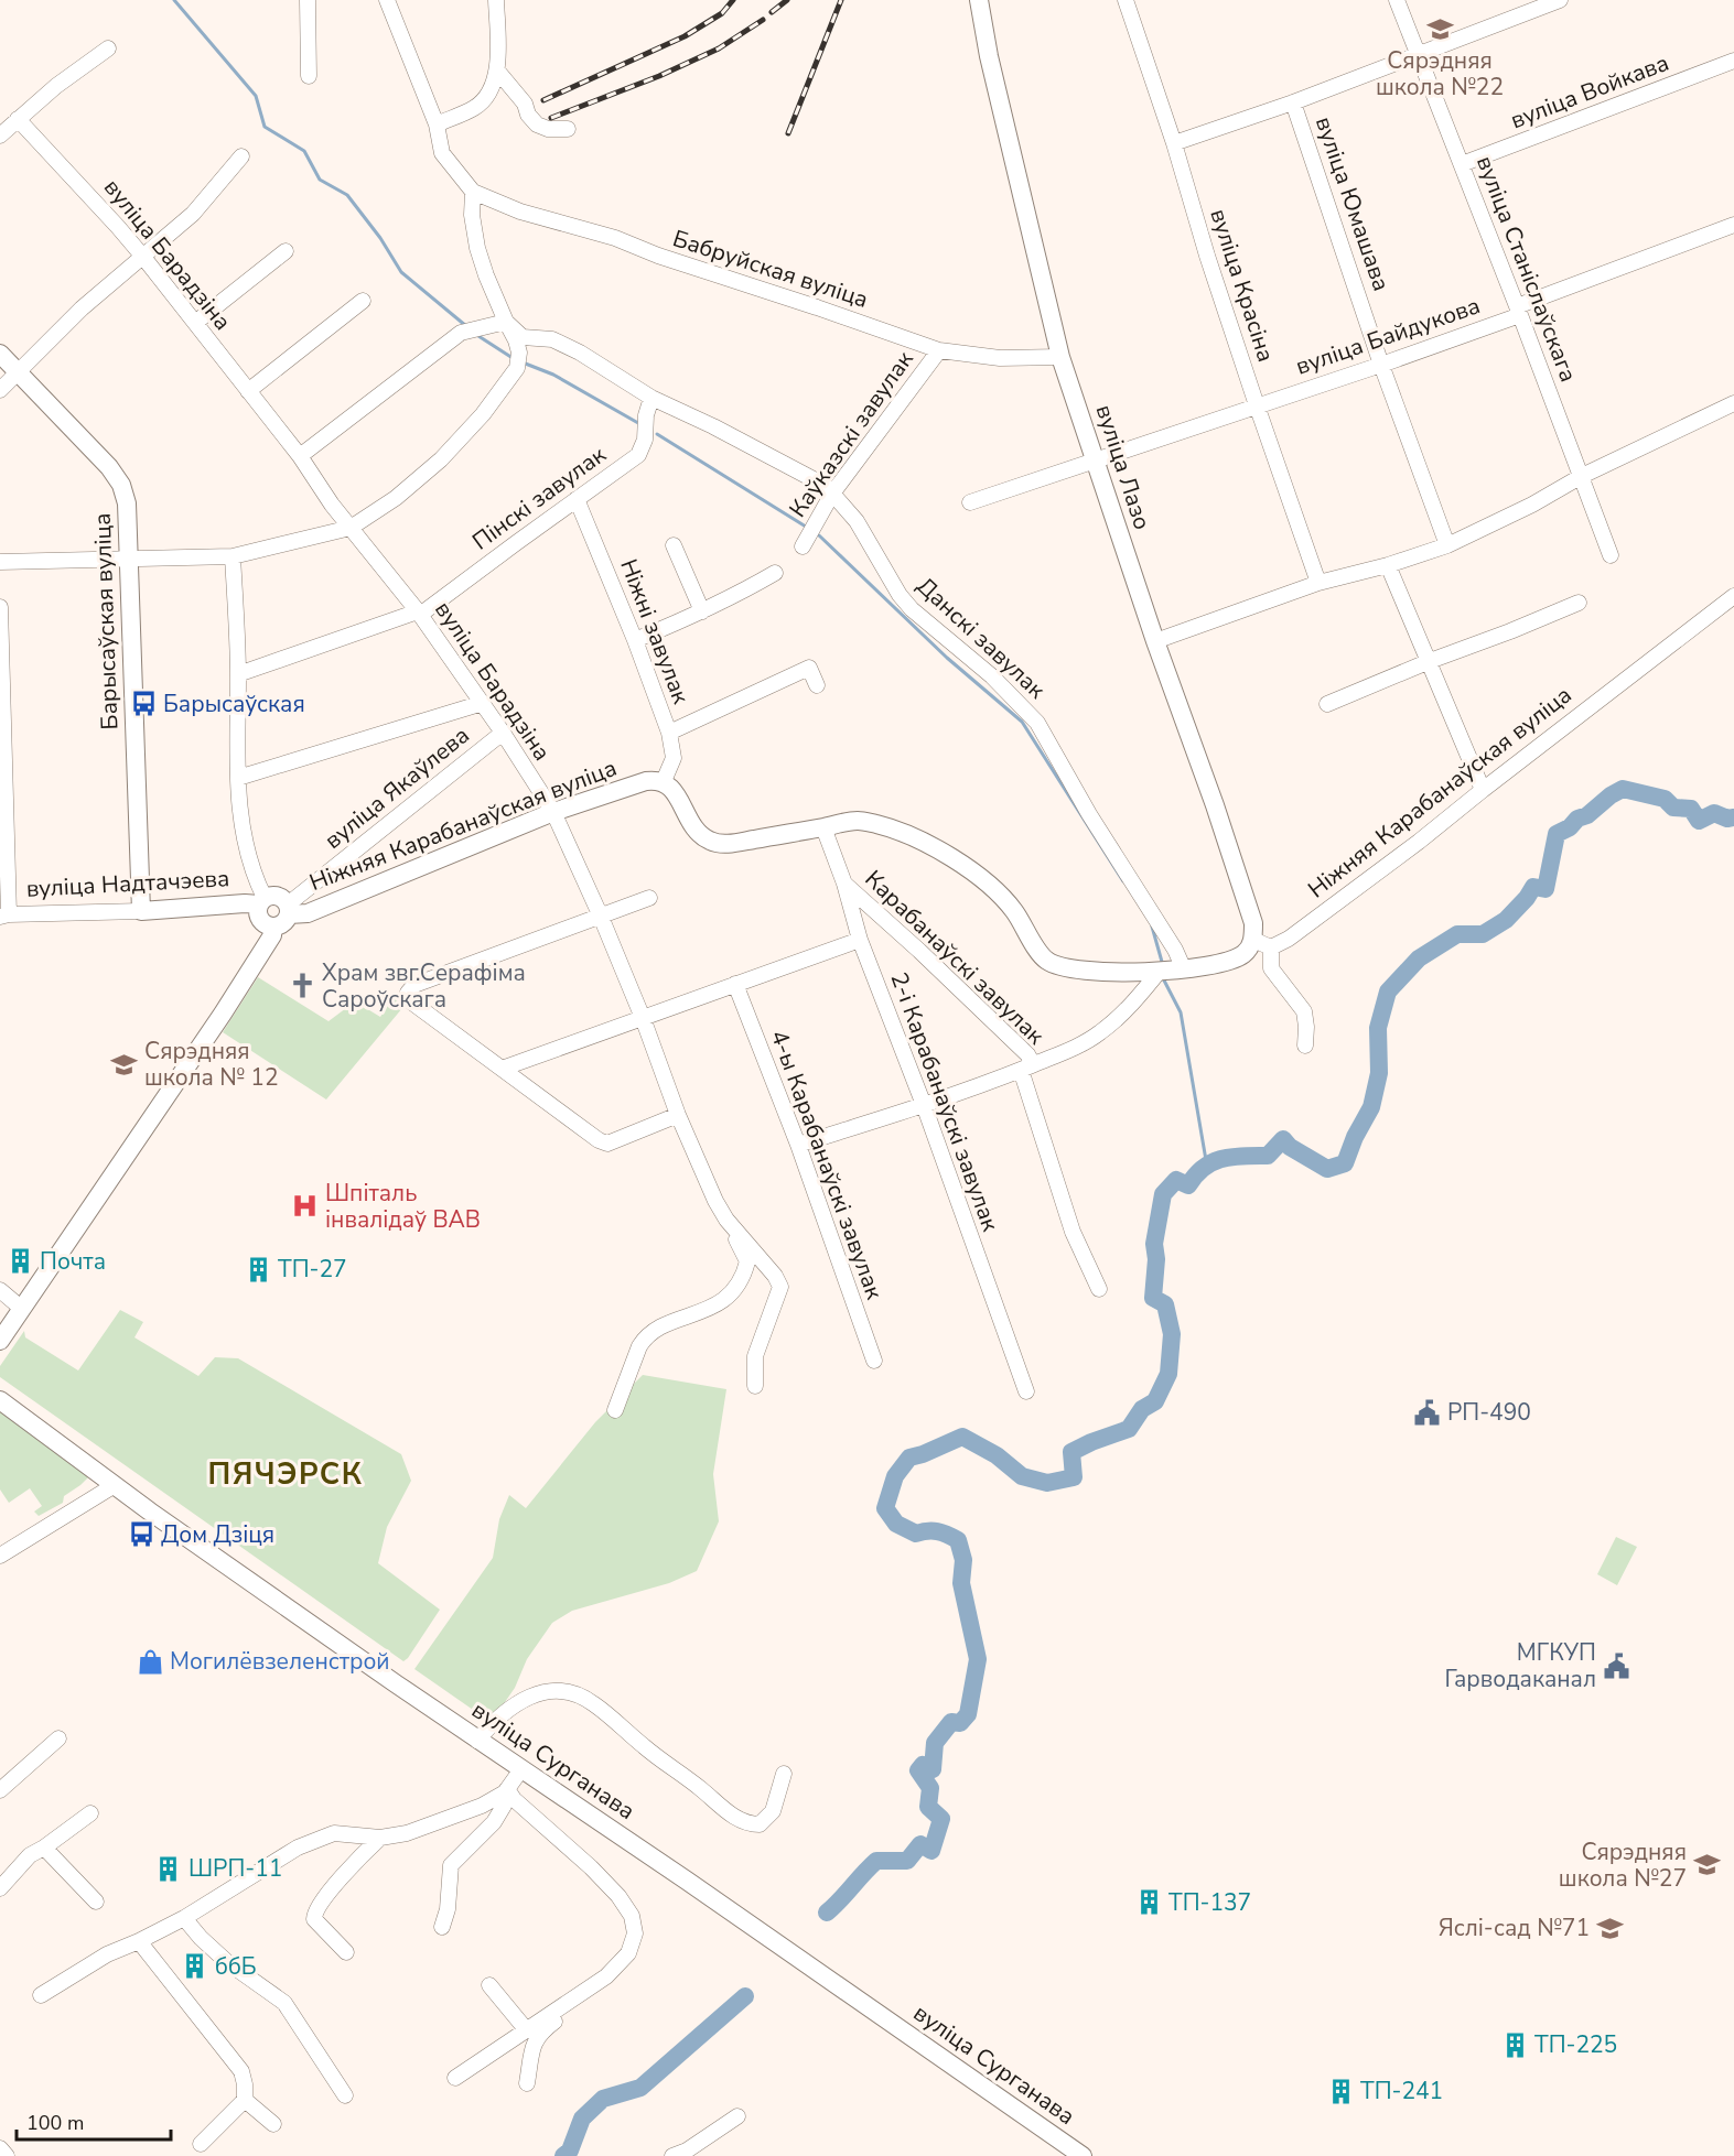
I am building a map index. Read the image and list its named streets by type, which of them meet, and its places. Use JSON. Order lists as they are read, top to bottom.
{
  "streets": {
    "main road": [
      "вуліца Лазо",
      "Барысаўская вуліца",
      "Ніжняя Карабанаўская вуліца",
      "вуліца Надтачэева",
      "вуліца Сурганава"
    ],
    "street": [
      "вуліца Войкава",
      "вуліца Юмашава",
      "вуліца Барадзіна",
      "Бабруйская вуліца",
      "вуліца Станіслаўскага",
      "вуліца Красіна",
      "вуліца Байдукова",
      "Каўказскі завулак",
      "Пінскі завулак",
      "Ніжні завулак",
      "Данскі завулак",
      "вуліца Якаўлева",
      "Карабанаўскі завулак",
      "2-і Карабанаўскі завулак",
      "4-ы Карабанаўскі завулак"
    ]
  },
  "crossings": [
    ["вуліца Войкава", "вуліца Станіслаўскага"],
    ["вуліца Юмашава", "вуліца Байдукова"],
    ["вуліца Барадзіна", "Пінскі завулак"],
    ["вуліца Барадзіна", "вуліца Якаўлева"],
    ["вуліца Барадзіна", "Ніжняя Карабанаўская вуліца"],
    ["Бабруйская вуліца", "Каўказскі завулак"],
    ["Бабруйская вуліца", "вуліца Лазо"],
    ["вуліца Станіслаўскага", "вуліца Байдукова"],
    ["вуліца Красіна", "вуліца Байдукова"],
    ["вуліца Байдукова", "вуліца Лазо"],
    ["Каўказскі завулак", "Данскі завулак"],
    ["Пінскі завулак", "Ніжні завулак"],
    ["Пінскі завулак", "Данскі завулак"],
    ["Барысаўская вуліца", "вуліца Надтачэева"],
    ["Ніжні завулак", "Ніжняя Карабанаўская вуліца"],
    ["вуліца Якаўлева", "Ніжняя Карабанаўская вуліца"],
    ["вуліца Якаўлева", "вуліца Надтачэева"],
    ["Ніжняя Карабанаўская вуліца", "вуліца Надтачэева"],
    ["Карабанаўскі завулак", "2-і Карабанаўскі завулак"]
  ],
  "districts": ["ПЯЧЭРСК"],
  "places": {
    "school or university": [
      "Сярэдняя школа №22",
      "Сярэдняя школа № 12",
      "Сярэдняя школа №27",
      "Яслі-сад №71"
    ],
    "bus stop": ["Барысаўская", "Дом Дзіця"],
    "church": ["Храм звг.Серафіма Сароўскага"],
    "hospital": ["Шпіталь інвалідаў ВАВ"],
    "building": [
      "Почта",
      "ТП-27",
      "ШРП-11",
      "ТП-137",
      "ббБ",
      "ТП-225",
      "ТП-241"
    ],
    "public building": ["РП-490", "МГКУП Гарводаканал"],
    "shop": ["Могилёвзеленстрой"]
  },
  "scale_bar": "100 m"
}
